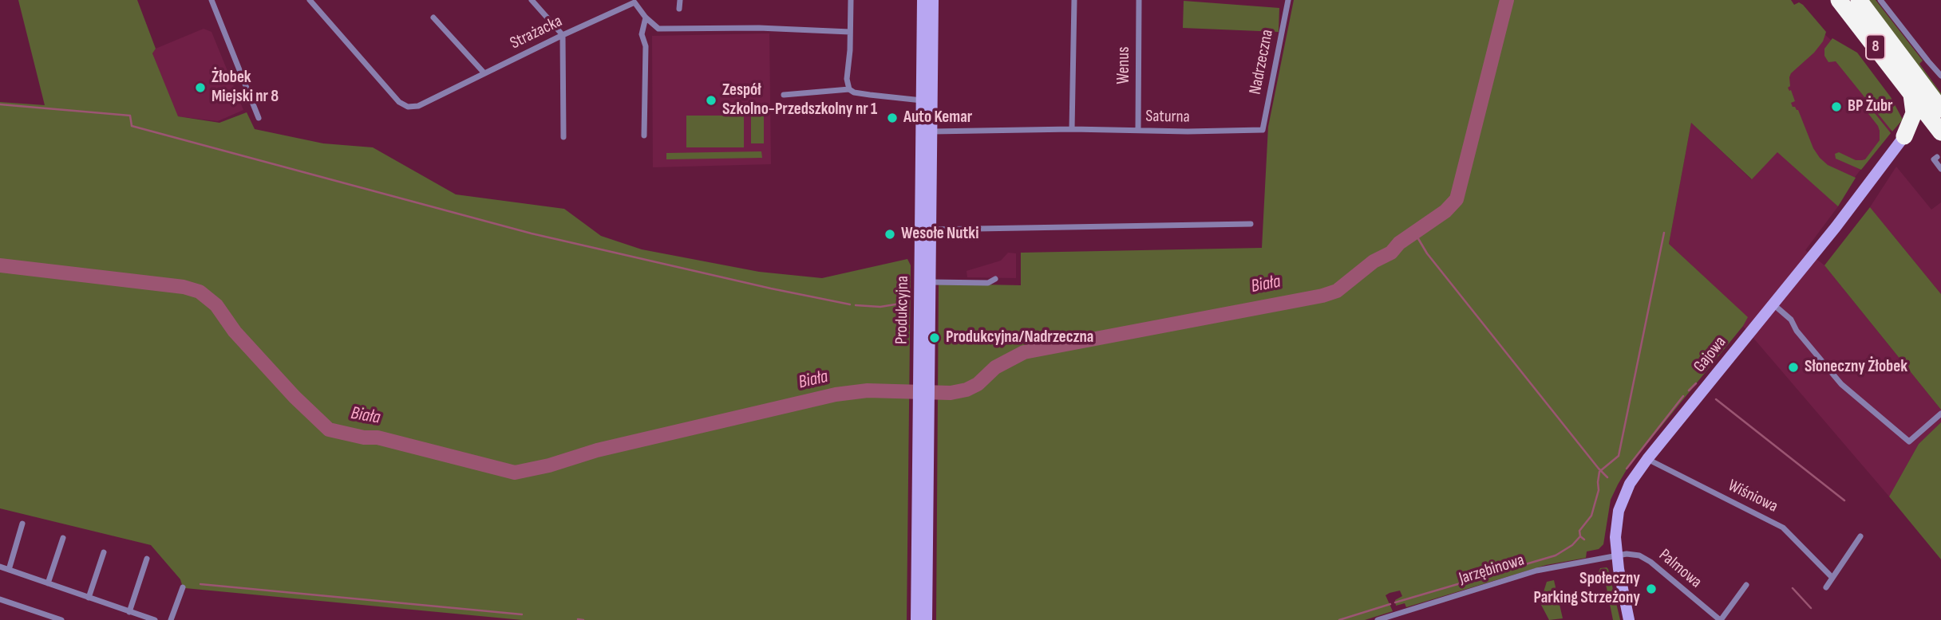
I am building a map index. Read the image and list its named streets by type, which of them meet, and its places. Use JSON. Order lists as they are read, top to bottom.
{
  "streets": {
    "highway": ["8"],
    "main road": ["Produkcyjna", "Gajowa"],
    "street": [
      "Strażacka",
      "Nadrzeczna",
      "Wenus",
      "Saturna",
      "Wiśniowa",
      "Palmowa",
      "Jarzębinowa"
    ]
  },
  "crossings": [
    ["Nadrzeczna", "Saturna"],
    ["Wenus", "Saturna"],
    ["Saturna", "Produkcyjna"],
    ["Gajowa", "Wiśniowa"],
    ["Gajowa", "Palmowa"],
    ["Gajowa", "Jarzębinowa"],
    ["Palmowa", "Jarzębinowa"]
  ],
  "water": ["Biała"],
  "places": [
    "Żłobek Miejski nr 8",
    "Zespół Szkolno-Przedszkolny nr 1",
    "BP Żubr",
    "Auto Kemar",
    "Wesołe Nutki",
    "Produkcyjna/Nadrzeczna",
    "Słoneczny Żłobek",
    "Społeczny Parking Strzeżony"
  ]
}
